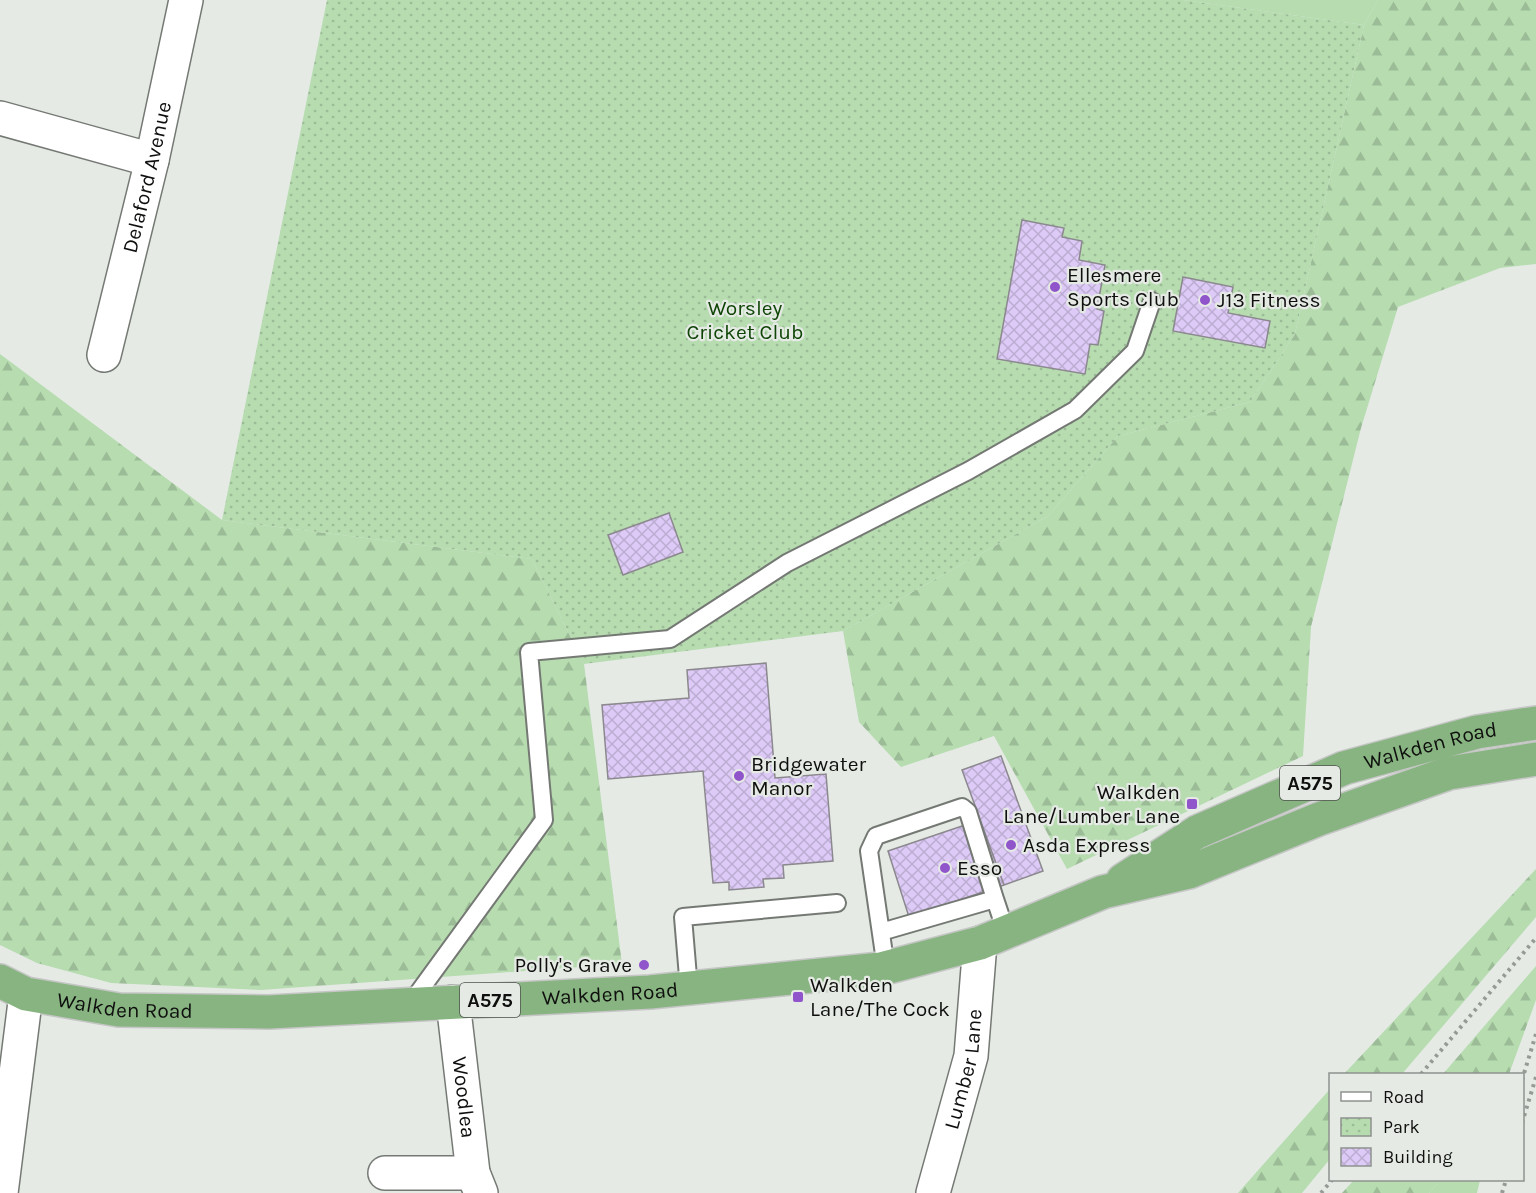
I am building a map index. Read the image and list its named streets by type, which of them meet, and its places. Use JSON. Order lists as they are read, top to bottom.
{
  "streets": {
    "highway": ["Walkden Road", "A575"],
    "street": ["Delaford Avenue", "Lumber Lane", "Woodlea"]
  },
  "crossings": [
    ["Walkden Road", "Lumber Lane"],
    ["Walkden Road", "Woodlea"]
  ],
  "parks": ["Worsley Cricket Club"],
  "places": {
    "other": [
      "Ellesmere Sports Club",
      "J13 Fitness",
      "Bridgewater Manor",
      "Asda Express",
      "Esso",
      "Polly's Grave"
    ],
    "transit": ["Walkden Lane/Lumber Lane", "Walkden Lane/The Cock"]
  },
  "legend": ["Road", "Park", "Building"]
}
